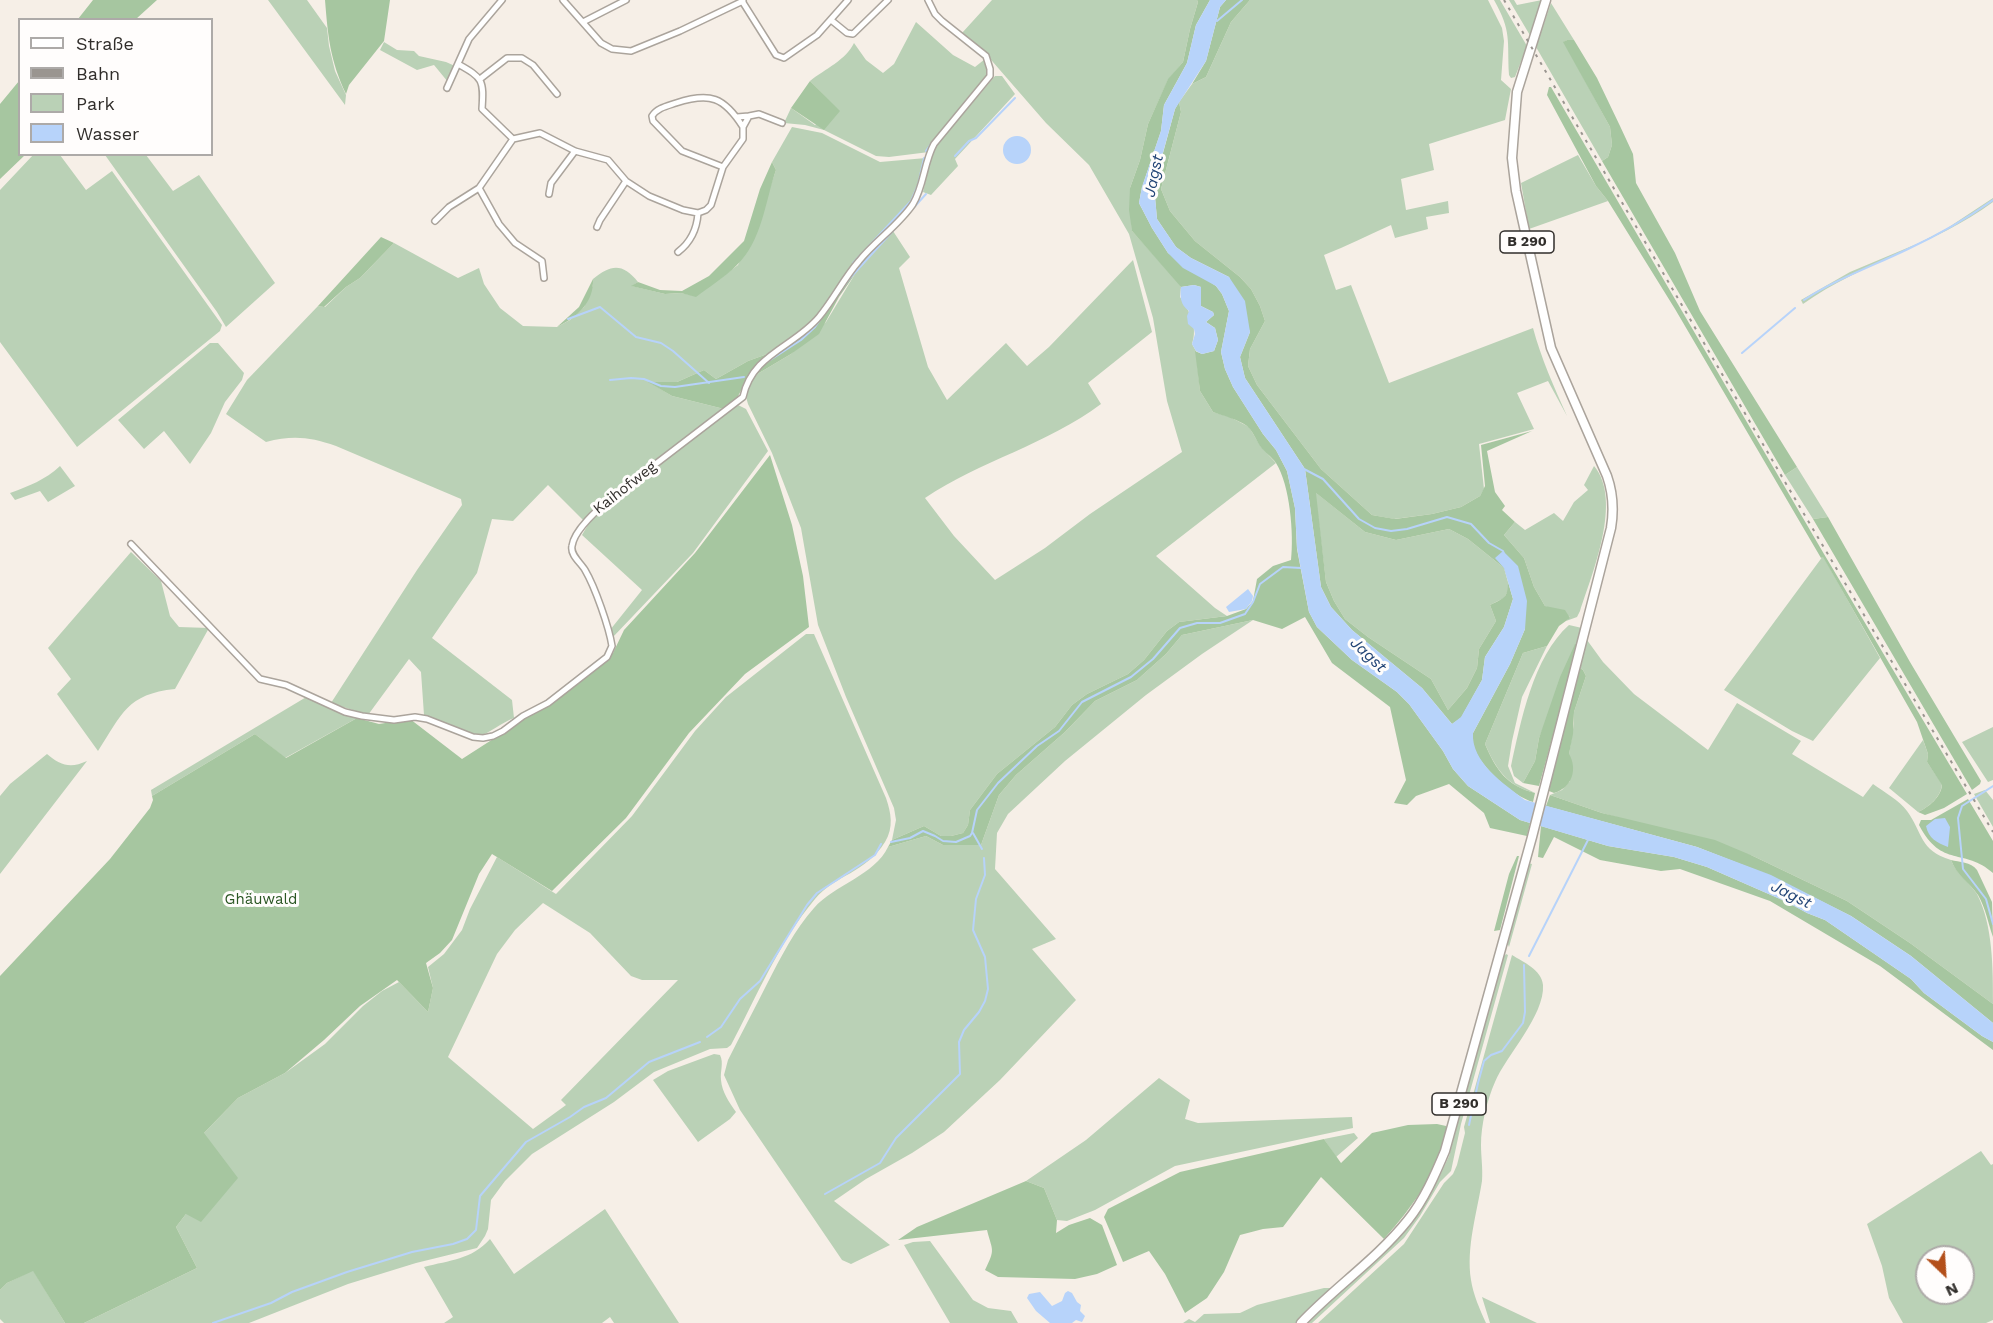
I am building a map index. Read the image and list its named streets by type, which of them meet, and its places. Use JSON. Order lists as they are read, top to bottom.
{
  "streets": {
    "main road": ["B 290"],
    "street": ["Kaihofweg"]
  },
  "water": ["Jagst"],
  "parks": ["Ghäuwald"],
  "legend": [
    "Straße",
    "Bahn",
    "Park",
    "Wasser"
  ],
  "north": "bottom right"
}
